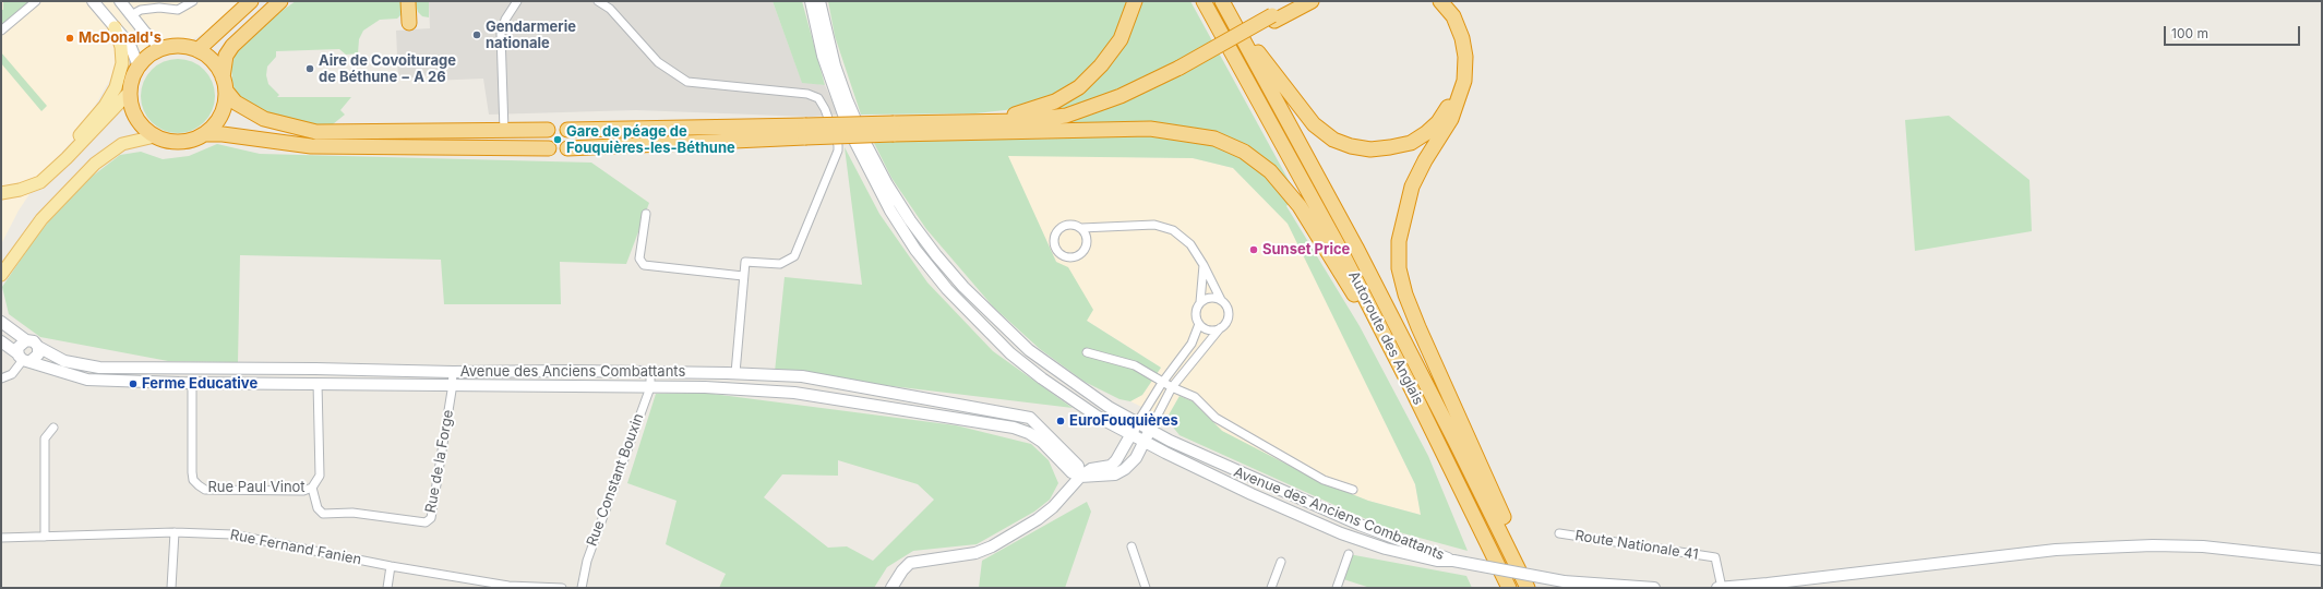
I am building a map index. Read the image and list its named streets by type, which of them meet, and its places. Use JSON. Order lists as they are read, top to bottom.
{
  "streets": {
    "highway": ["Autoroute des Anglais"],
    "street": [
      "Avenue des Anciens Combattants",
      "Rue de la Forge",
      "Rue Constant Bouxin",
      "Rue Paul Vinot",
      "Route Nationale 41",
      "Rue Fernand Fanien"
    ]
  },
  "crossings": [
    ["Avenue des Anciens Combattants", "Rue de la Forge"],
    ["Avenue des Anciens Combattants", "Rue Constant Bouxin"],
    ["Avenue des Anciens Combattants", "Rue Paul Vinot"],
    ["Rue de la Forge", "Rue Paul Vinot"]
  ],
  "places": [
    "Gendarmerie nationale",
    "McDonald's",
    "Aire de Covoiturage de Béthune − A 26",
    "Gare de péage de Fouquières-les-Béthune",
    "Sunset Price",
    "Ferme Educative",
    "EuroFouquières"
  ],
  "scale_bar": "100 m"
}
